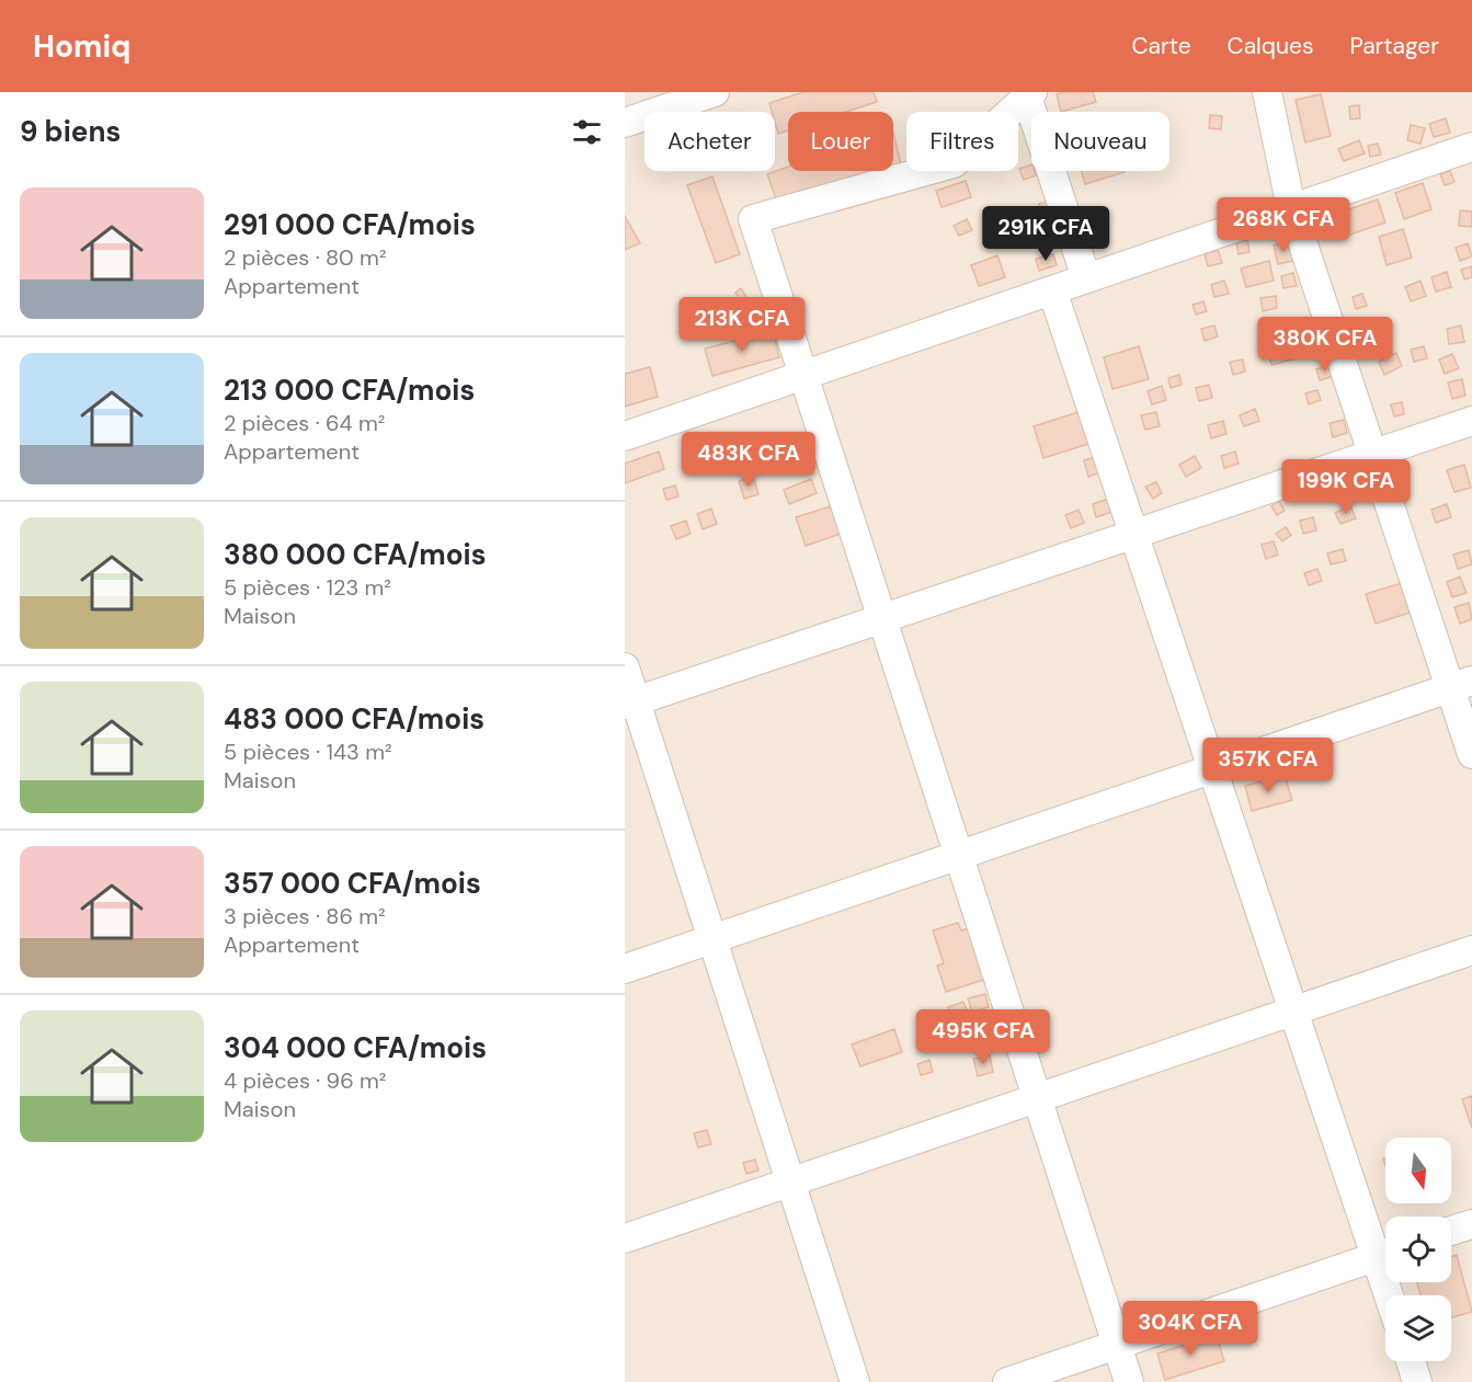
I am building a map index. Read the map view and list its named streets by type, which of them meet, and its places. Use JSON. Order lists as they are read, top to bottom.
{
  "north": "bottom",
  "page": {
    "header": "Homiq",
    "nav": ["Carte", "Calques", "Partager"],
    "heading": "9 biens",
    "chip": [
      "Acheter",
      "Louer",
      "Filtres",
      "Nouveau"
    ],
    "list": [
      {
        "name": "291 000 CFA/mois",
        "note": "2 pièces · 80 m² · Appartement"
      },
      {
        "name": "213 000 CFA/mois",
        "note": "2 pièces · 64 m² · Appartement"
      },
      {
        "name": "380 000 CFA/mois",
        "note": "5 pièces · 123 m² · Maison"
      },
      {
        "name": "483 000 CFA/mois",
        "note": "5 pièces · 143 m² · Maison"
      },
      {
        "name": "357 000 CFA/mois",
        "note": "3 pièces · 86 m² · Appartement"
      },
      {
        "name": "304 000 CFA/mois",
        "note": "4 pièces · 96 m² · Maison"
      }
    ],
    "price": [
      "268K CFA",
      "291K CFA",
      "213K CFA",
      "380K CFA",
      "483K CFA",
      "199K CFA",
      "357K CFA",
      "495K CFA",
      "304K CFA"
    ]
  }
}
